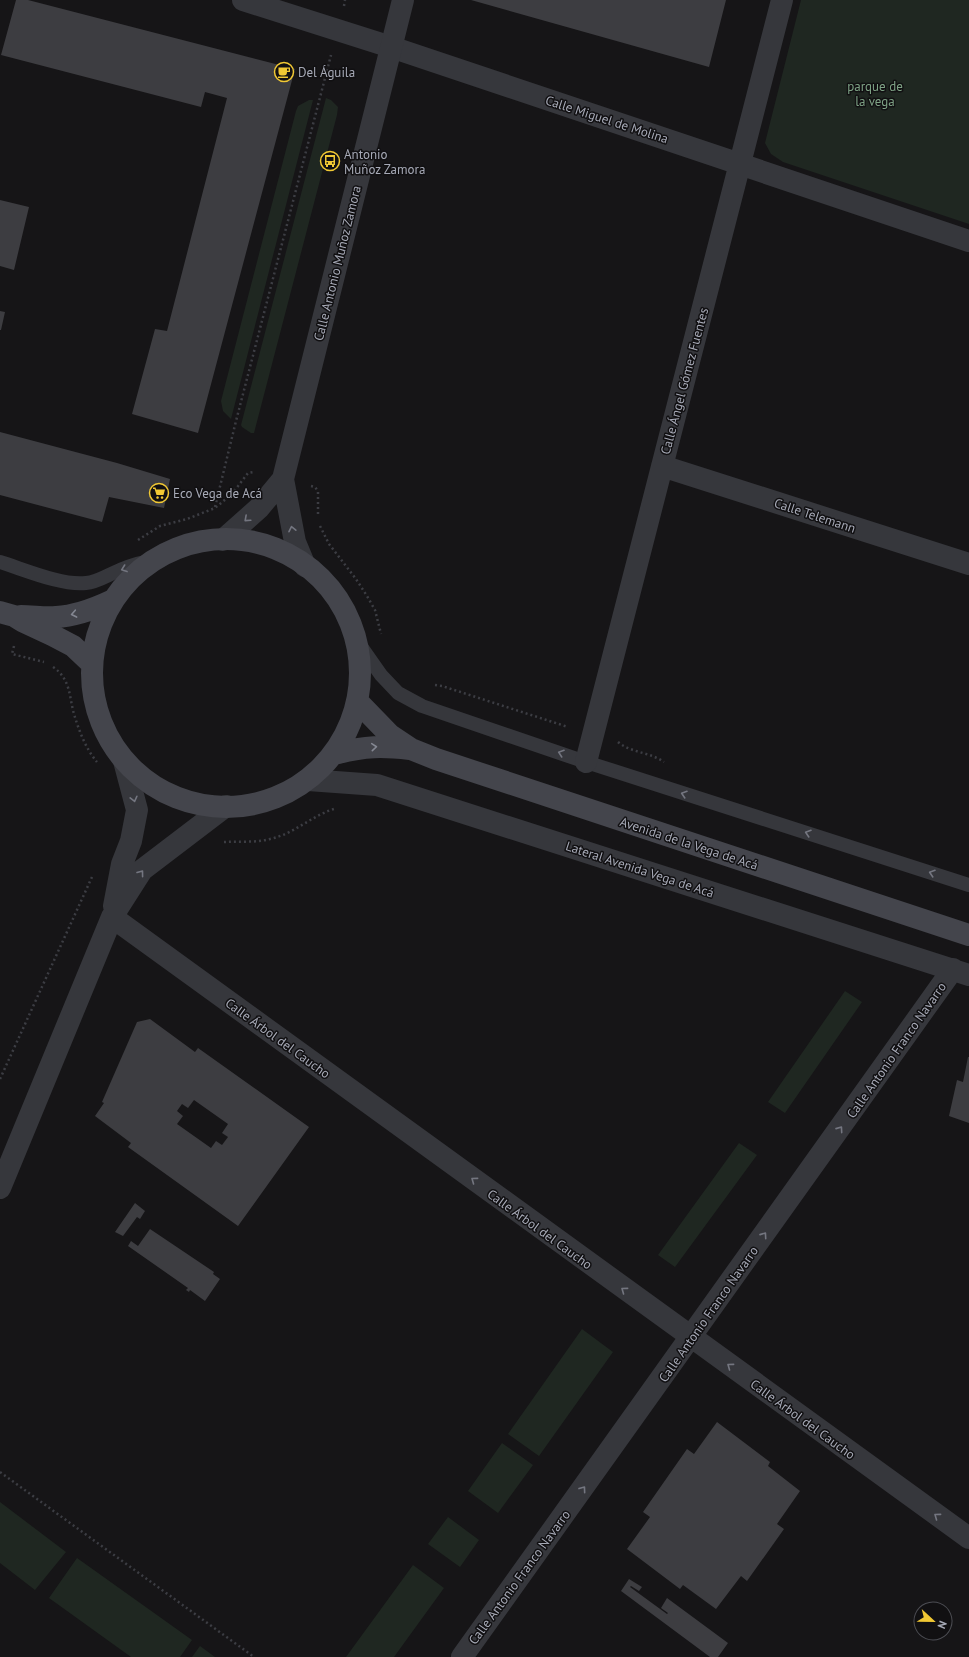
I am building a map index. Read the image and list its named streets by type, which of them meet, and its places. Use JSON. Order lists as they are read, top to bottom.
{
  "streets": {
    "main road": ["Avenida de la Vega de Acá"],
    "street": [
      "Calle Miguel de Molina",
      "Calle Antonio Muñoz Zamora",
      "Calle Ángel Gómez Fuentes",
      "Calle Telemann",
      "Lateral Avenida Vega de Acá",
      "Calle Árbol del Caucho",
      "Calle Antonio Franco Navarro"
    ]
  },
  "crossings": [
    ["Calle Miguel de Molina", "Calle Antonio Muñoz Zamora"],
    ["Calle Miguel de Molina", "Calle Ángel Gómez Fuentes"],
    ["Calle Ángel Gómez Fuentes", "Calle Telemann"],
    ["Lateral Avenida Vega de Acá", "Calle Antonio Franco Navarro"],
    ["Calle Árbol del Caucho", "Calle Antonio Franco Navarro"]
  ],
  "one_way": ["Calle Árbol del Caucho", "Calle Antonio Franco Navarro"],
  "parks": ["parque de la vega"],
  "places": {
    "cafe": ["Del Águila"],
    "bus stop": ["Antonio Muñoz Zamora"],
    "supermarket": ["Eco Vega de Acá"]
  },
  "north": "right"
}
